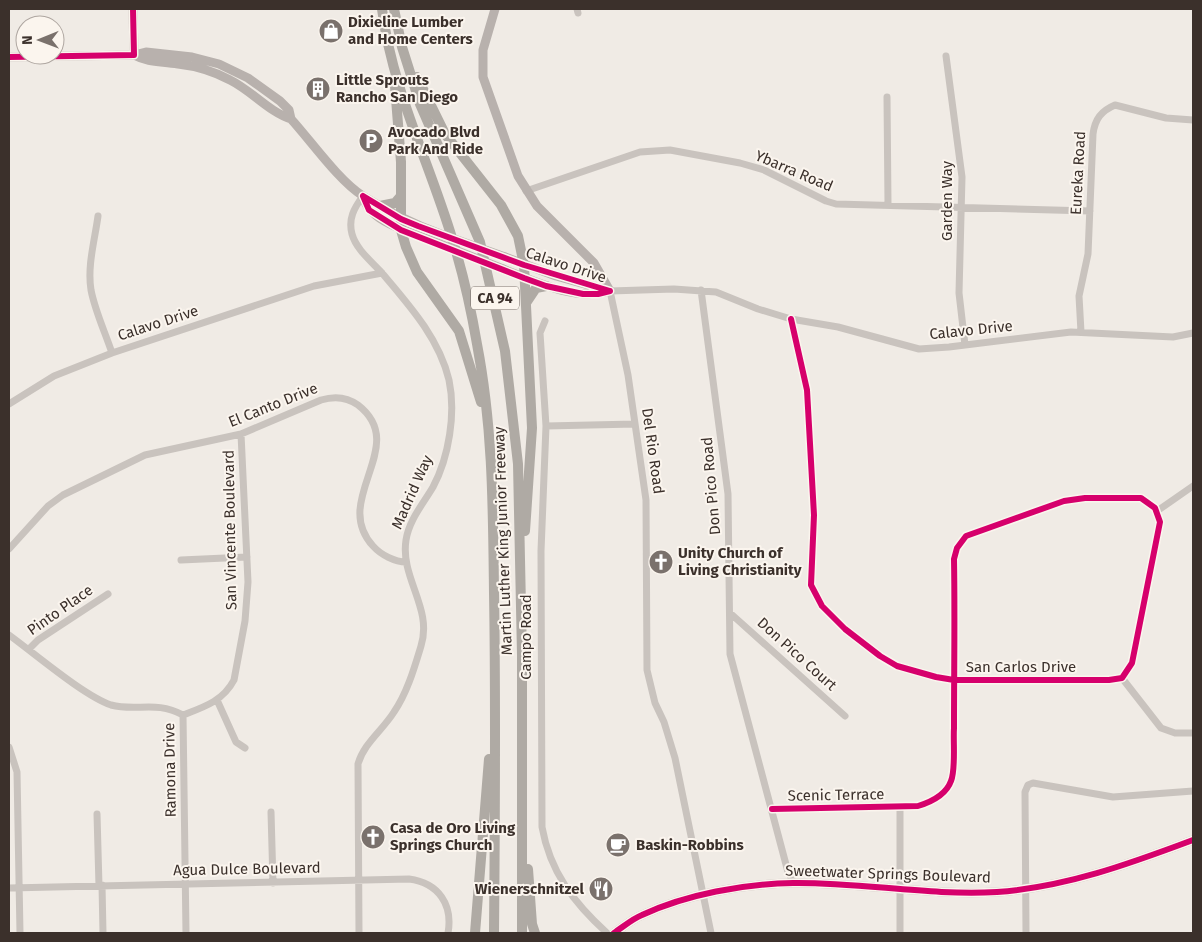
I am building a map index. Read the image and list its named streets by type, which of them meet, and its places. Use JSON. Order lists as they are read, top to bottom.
{
  "streets": {
    "highway": ["CA 94", "Martin Luther King Junior Freeway"],
    "main road": ["Calavo Drive", "Del Rio Road", "Sweetwater Springs Boulevard"],
    "street": [
      "Ybarra Road",
      "Eureka Road",
      "Garden Way",
      "El Canto Drive",
      "Don Pico Road",
      "Madrid Way",
      "San Vincente Boulevard",
      "Pinto Place",
      "Campo Road",
      "Don Pico Court",
      "San Carlos Drive",
      "Ramona Drive",
      "Scenic Terrace",
      "Agua Dulce Boulevard"
    ]
  },
  "crossings": [
    ["Ybarra Road", "Eureka Road"],
    ["Ybarra Road", "Garden Way"],
    ["Ybarra Road", "Del Rio Road"],
    ["Eureka Road", "Calavo Drive"],
    ["Garden Way", "Calavo Drive"],
    ["Calavo Drive", "Del Rio Road"],
    ["Calavo Drive", "Don Pico Road"],
    ["Calavo Drive", "Madrid Way"],
    ["Calavo Drive", "San Carlos Drive"],
    ["CA 94", "Martin Luther King Junior Freeway"],
    ["El Canto Drive", "Madrid Way"],
    ["El Canto Drive", "San Vincente Boulevard"],
    ["Del Rio Road", "Sweetwater Springs Boulevard"],
    ["Don Pico Road", "Don Pico Court"],
    ["Don Pico Road", "Scenic Terrace"],
    ["Don Pico Road", "Sweetwater Springs Boulevard"],
    ["Madrid Way", "Agua Dulce Boulevard"],
    ["San Vincente Boulevard", "Ramona Drive"],
    ["Pinto Place", "Ramona Drive"],
    ["San Carlos Drive", "Scenic Terrace"],
    ["Ramona Drive", "Agua Dulce Boulevard"]
  ],
  "places": {
    "shop": ["Dixieline Lumber and Home Centers"],
    "building": ["Little Sprouts Rancho San Diego"],
    "parking": ["Avocado Blvd Park And Ride"],
    "church": ["Unity Church of Living Christianity", "Casa de Oro Living Springs Church"],
    "cafe": ["Baskin-Robbins"],
    "restaurant": ["Wienerschnitzel"]
  },
  "north": "left"
}
